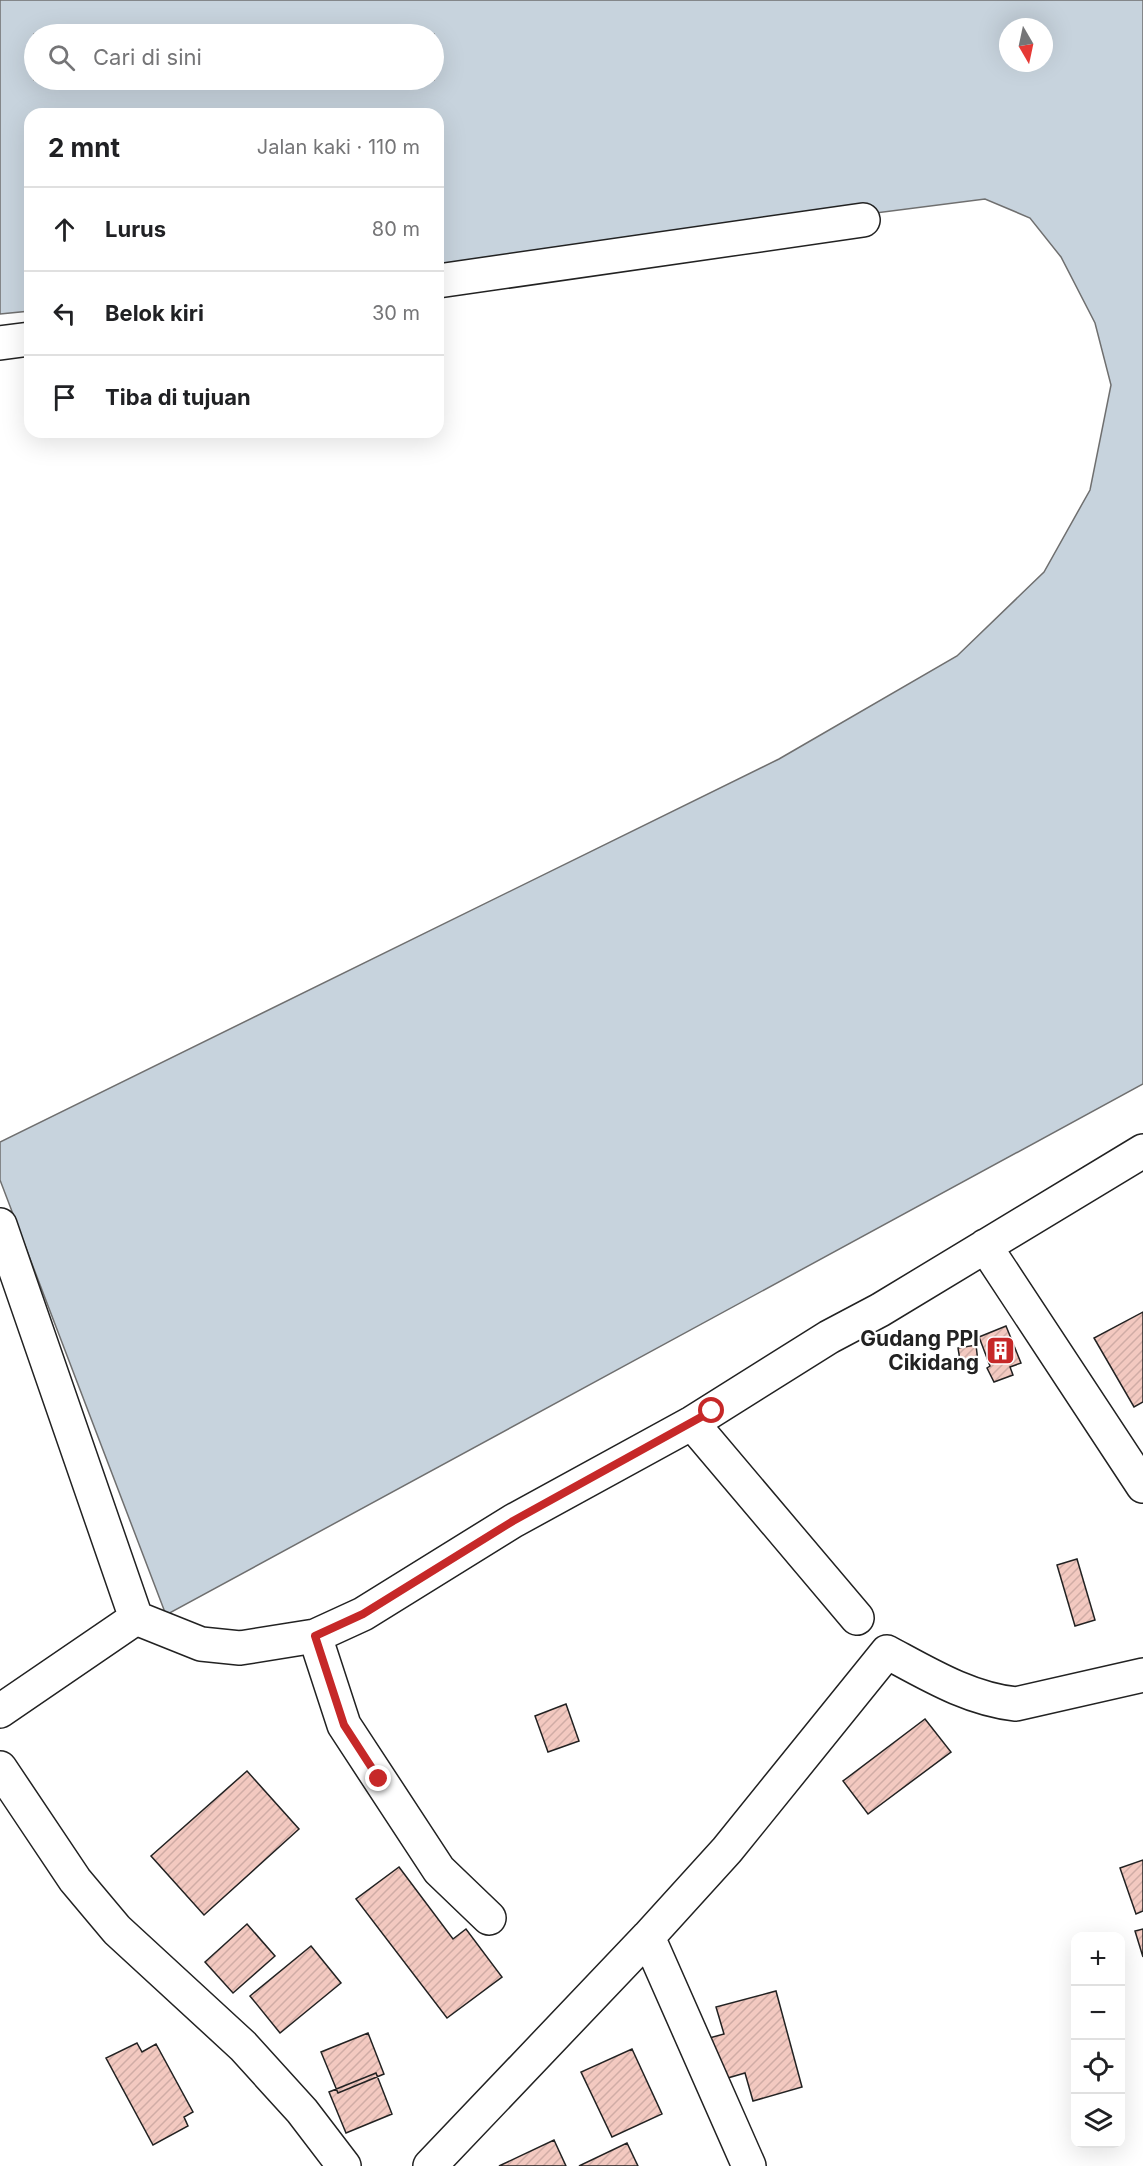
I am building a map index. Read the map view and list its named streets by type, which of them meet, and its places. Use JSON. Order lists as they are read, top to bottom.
{
  "places": {
    "building": ["Gudang PPI Cikidang"]
  },
  "north": "bottom",
  "page": {
    "search": "Cari di sini",
    "heading": ["2 mnt", "Jalan kaki · 110 m"],
    "list": [
      ["Lurus", "80 m"],
      ["Belok kiri", "30 m"],
      "Tiba di tujuan"
    ],
    "map_buttons": ["+", "−"]
  }
}
